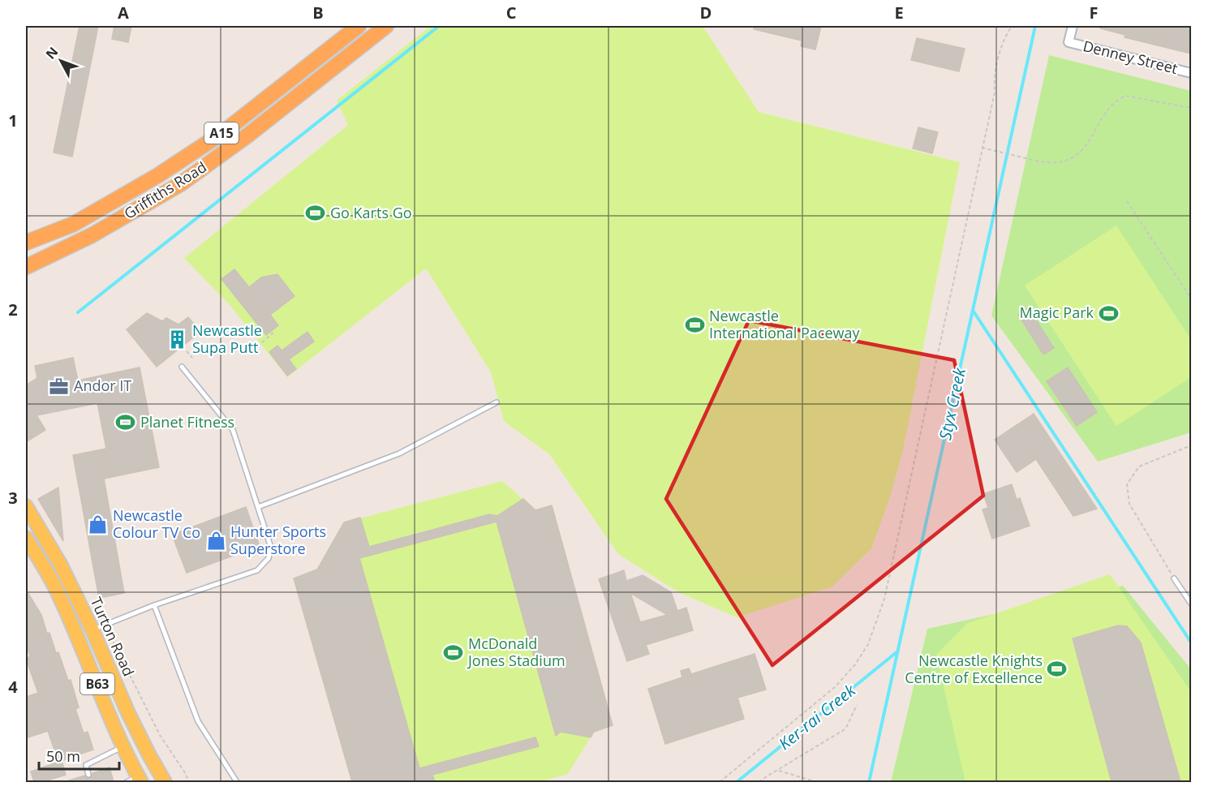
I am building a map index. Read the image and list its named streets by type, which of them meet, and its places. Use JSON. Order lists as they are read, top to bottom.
{
  "streets": {
    "highway": ["A15", "Griffiths Road"],
    "main road": ["Turton Road", "B63"],
    "street": ["Denney Street"]
  },
  "water": ["Styx Creek", "Ker-rai Creek"],
  "places": {
    "sports": [
      "Go Karts Go",
      "Magic Park",
      "Newcastle International Paceway",
      "Planet Fitness",
      "McDonald Jones Stadium",
      "Newcastle Knights Centre of Excellence"
    ],
    "building": ["Newcastle Supa Putt"],
    "office": ["Andor IT"],
    "shop": ["Newcastle Colour TV Co", "Hunter Sports Superstore"]
  },
  "scale_bar": "50 m",
  "north": "top left",
  "grid": {
    "columns": [
      "A",
      "B",
      "C",
      "D",
      "E",
      "F"
    ],
    "rows": [
      "1",
      "2",
      "3",
      "4"
    ]
  }
}
